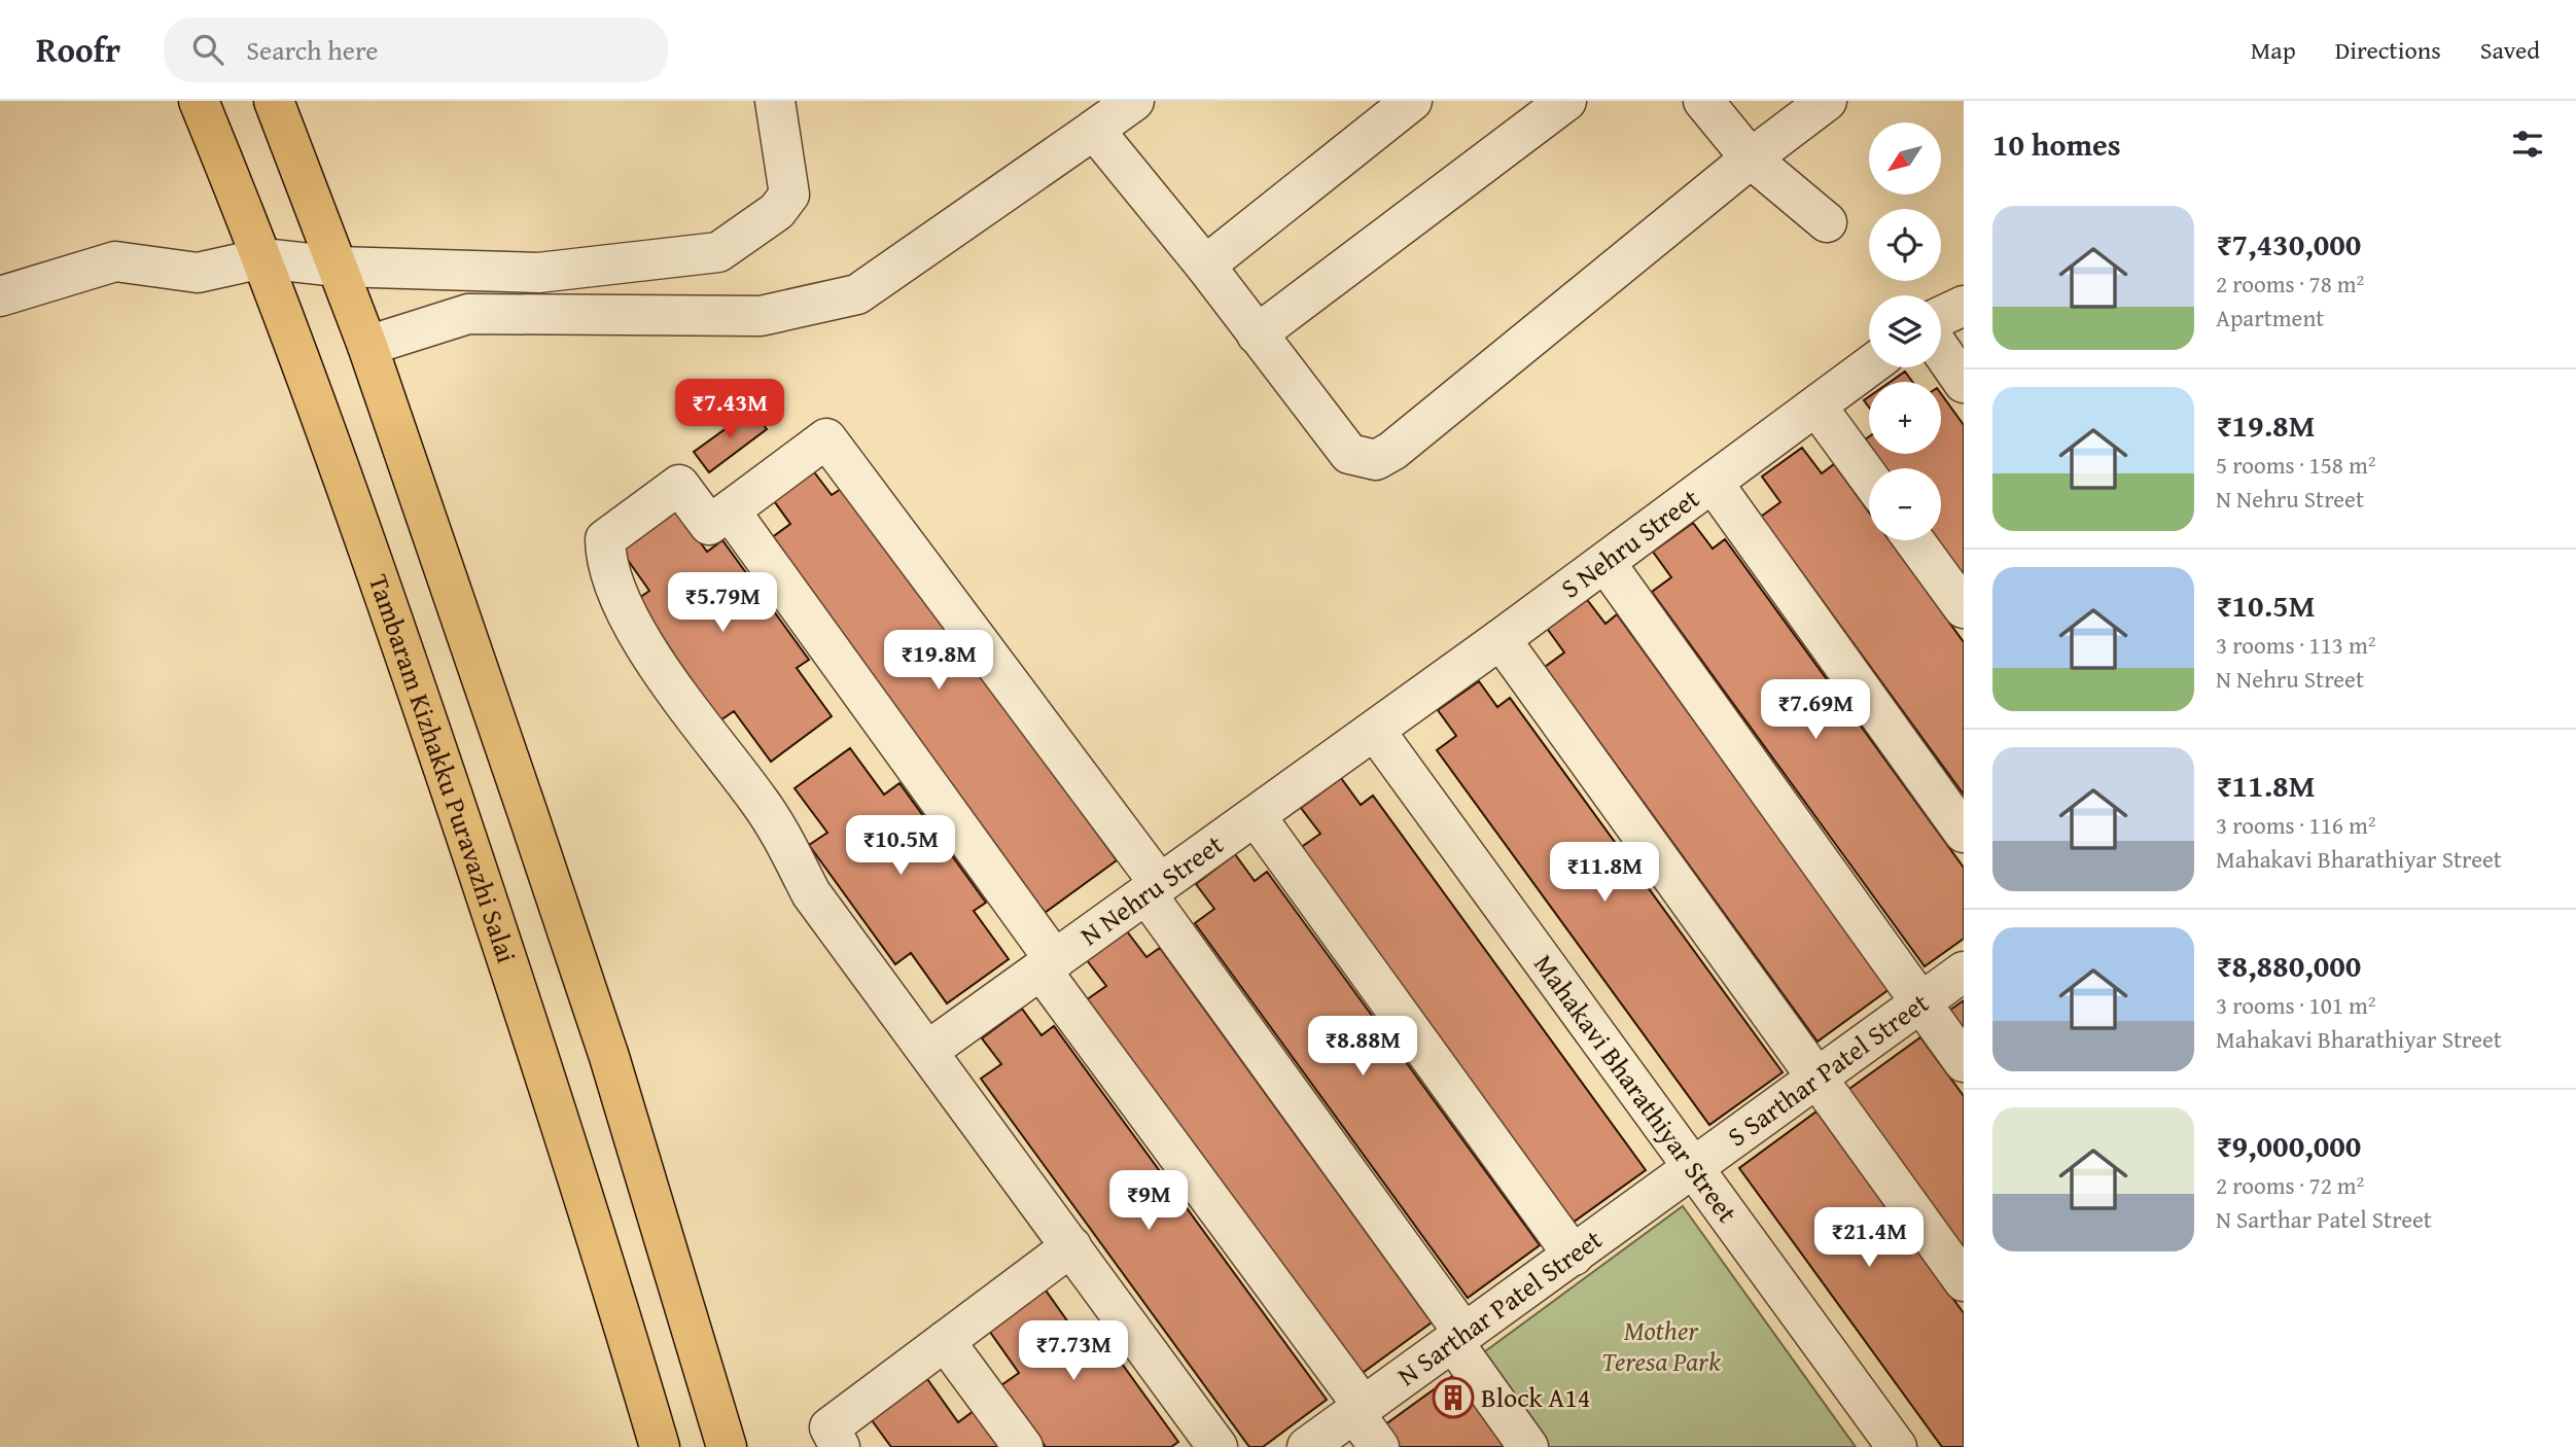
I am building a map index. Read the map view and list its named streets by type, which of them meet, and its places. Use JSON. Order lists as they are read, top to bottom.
{
  "streets": {
    "main road": ["Tambaram Kizhakku Puravazhi Salai"],
    "street": [
      "S Nehru Street",
      "N Nehru Street",
      "S Sarthar Patel Street",
      "Mahakavi Bharathiyar Street",
      "N Sarthar Patel Street"
    ]
  },
  "crossings": [
    ["S Nehru Street", "N Nehru Street"],
    ["S Nehru Street", "Mahakavi Bharathiyar Street"],
    ["N Nehru Street", "Mahakavi Bharathiyar Street"],
    ["S Sarthar Patel Street", "Mahakavi Bharathiyar Street"],
    ["S Sarthar Patel Street", "N Sarthar Patel Street"],
    ["Mahakavi Bharathiyar Street", "N Sarthar Patel Street"]
  ],
  "parks": ["Mother Teresa Park"],
  "places": {
    "building": ["Block A14"]
  },
  "north": "bottom left",
  "page": {
    "header": "Roofr",
    "search": "Search here",
    "nav": ["Map", "Directions", "Saved"],
    "heading": "10 homes",
    "map_buttons": ["+", "−"],
    "list": [
      {
        "name": "₹7,430,000",
        "note": "2 rooms · 78 m² · Apartment"
      },
      {
        "name": "₹19.8M",
        "note": "5 rooms · 158 m² · N Nehru Street"
      },
      {
        "name": "₹10.5M",
        "note": "3 rooms · 113 m² · N Nehru Street"
      },
      {
        "name": "₹11.8M",
        "note": "3 rooms · 116 m² · Mahakavi Bharathiyar Street"
      },
      {
        "name": "₹8,880,000",
        "note": "3 rooms · 101 m² · Mahakavi Bharathiyar Street"
      },
      {
        "name": "₹9,000,000",
        "note": "2 rooms · 72 m² · N Sarthar Patel Street"
      }
    ],
    "price": [
      "₹7.43M",
      "₹5.79M",
      "₹19.8M",
      "₹7.69M",
      "₹10.5M",
      "₹11.8M",
      "₹8.88M",
      "₹9M",
      "₹21.4M",
      "₹7.73M"
    ]
  }
}
